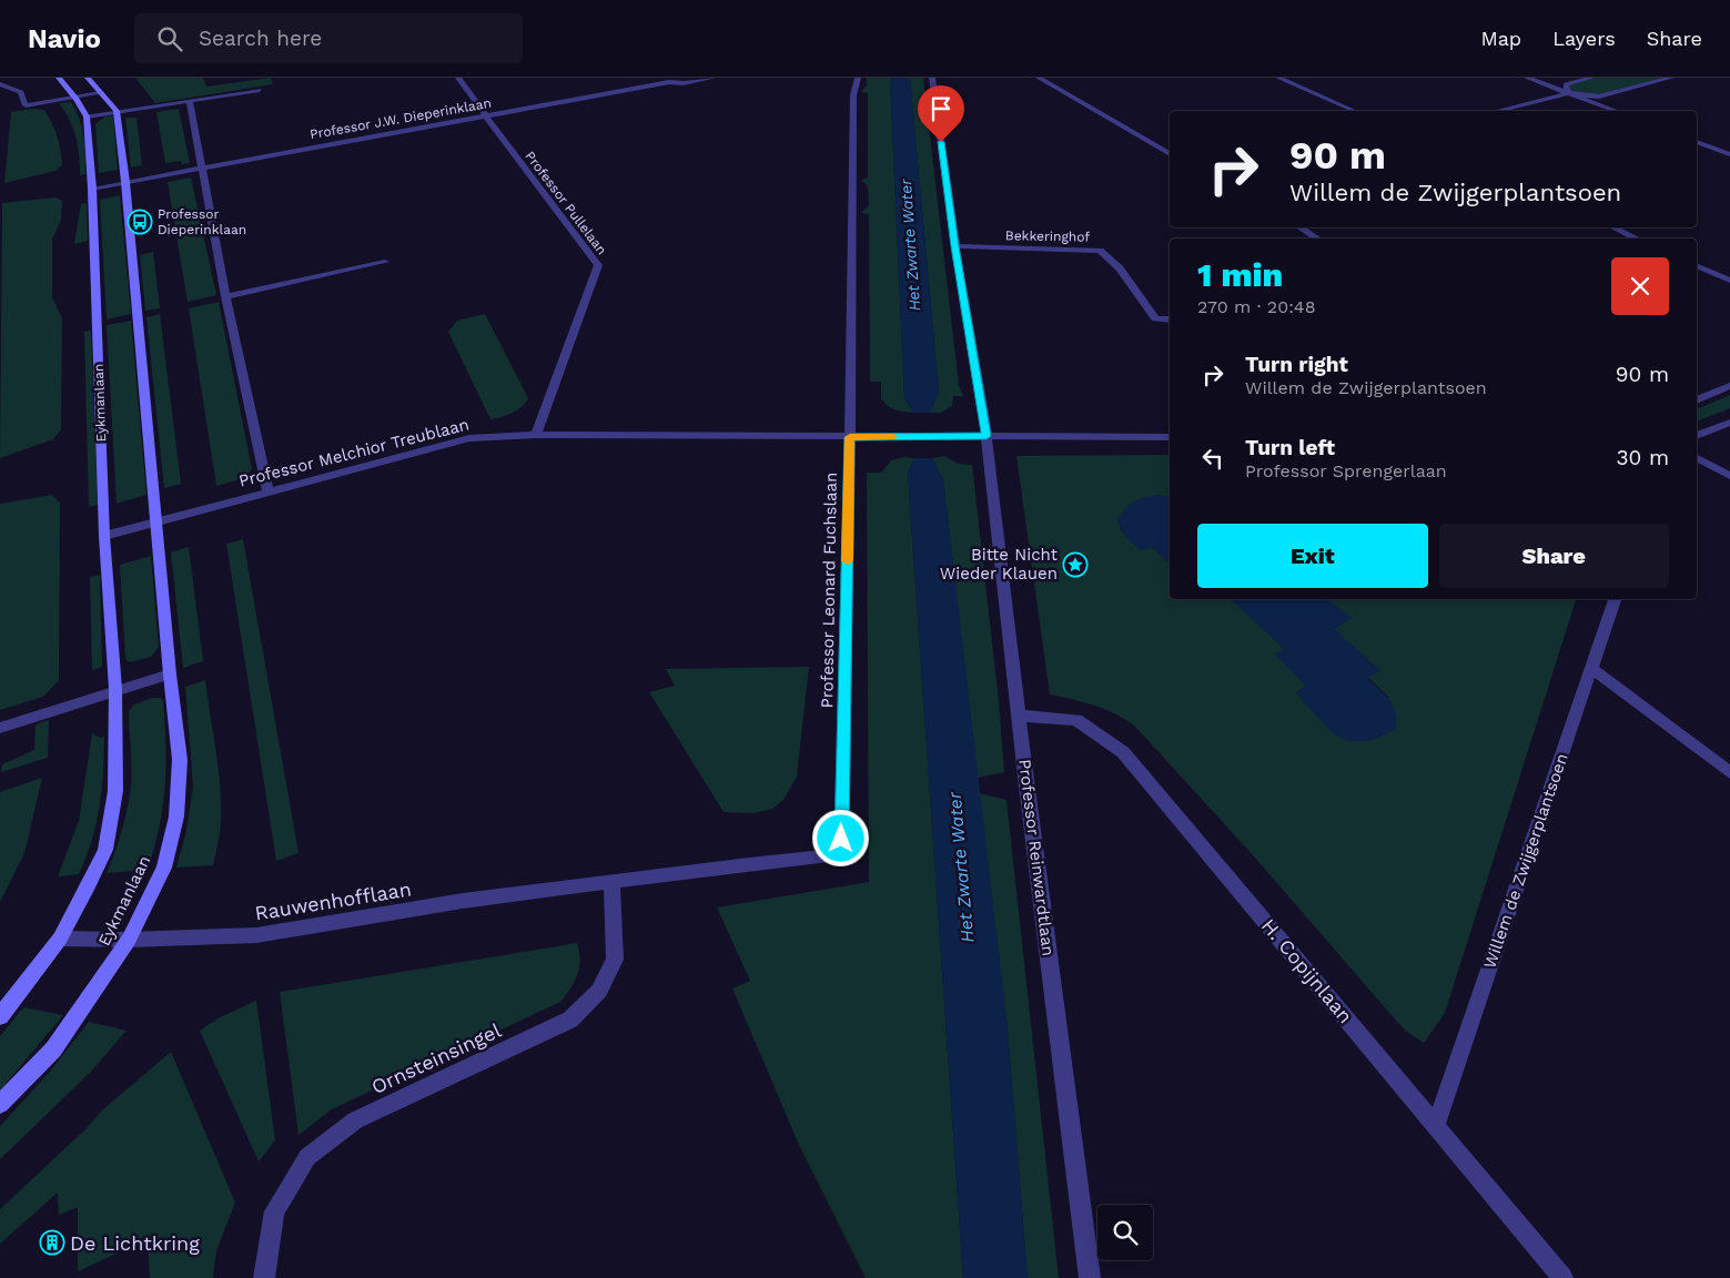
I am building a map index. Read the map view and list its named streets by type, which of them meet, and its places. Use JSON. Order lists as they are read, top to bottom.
{
  "streets": {
    "main road": ["Eykmanlaan"],
    "street": [
      "Professor J.W. Dieperinklaan",
      "Professor Pullelaan",
      "Bekkeringhof",
      "Professor Melchior Treublaan",
      "Professor Leonard Fuchslaan",
      "Professor Reinwardtlaan",
      "Willem de Zwijgerplantsoen",
      "Rauwenhofflaan",
      "H. Copijnlaan",
      "Ornsteinsingel"
    ]
  },
  "crossings": [
    ["Professor J.W. Dieperinklaan", "Professor Pullelaan"],
    ["Professor J.W. Dieperinklaan", "Eykmanlaan"],
    ["Professor Pullelaan", "Professor Melchior Treublaan"],
    ["Bekkeringhof", "Professor Reinwardtlaan"],
    ["Eykmanlaan", "Professor Melchior Treublaan"],
    ["Eykmanlaan", "Rauwenhofflaan"],
    ["Professor Melchior Treublaan", "Professor Leonard Fuchslaan"],
    ["Professor Melchior Treublaan", "Professor Reinwardtlaan"],
    ["Professor Leonard Fuchslaan", "Rauwenhofflaan"],
    ["Professor Leonard Fuchslaan", "Ornsteinsingel"],
    ["Professor Reinwardtlaan", "H. Copijnlaan"],
    ["Willem de Zwijgerplantsoen", "H. Copijnlaan"],
    ["Rauwenhofflaan", "Ornsteinsingel"]
  ],
  "water": ["Het Zwarte Water"],
  "places": {
    "bus stop": ["Professor Dieperinklaan"],
    "place": ["Bitte Nicht Wieder Klauen"],
    "building": ["De Lichtkring"]
  },
  "page": {
    "header": "Navio",
    "search": "Search here",
    "nav": ["Map", "Layers", "Share"],
    "turn": ["90 m", "Willem de Zwijgerplantsoen"],
    "heading": ["1 min", "270 m · 20:48"],
    "list": [
      {
        "name": "Turn right",
        "note": "Willem de Zwijgerplantsoen",
        "value": "90 m"
      },
      {
        "name": "Turn left",
        "note": "Professor Sprengerlaan",
        "value": "30 m"
      }
    ],
    "buttons": ["Exit", "Share"]
  }
}
